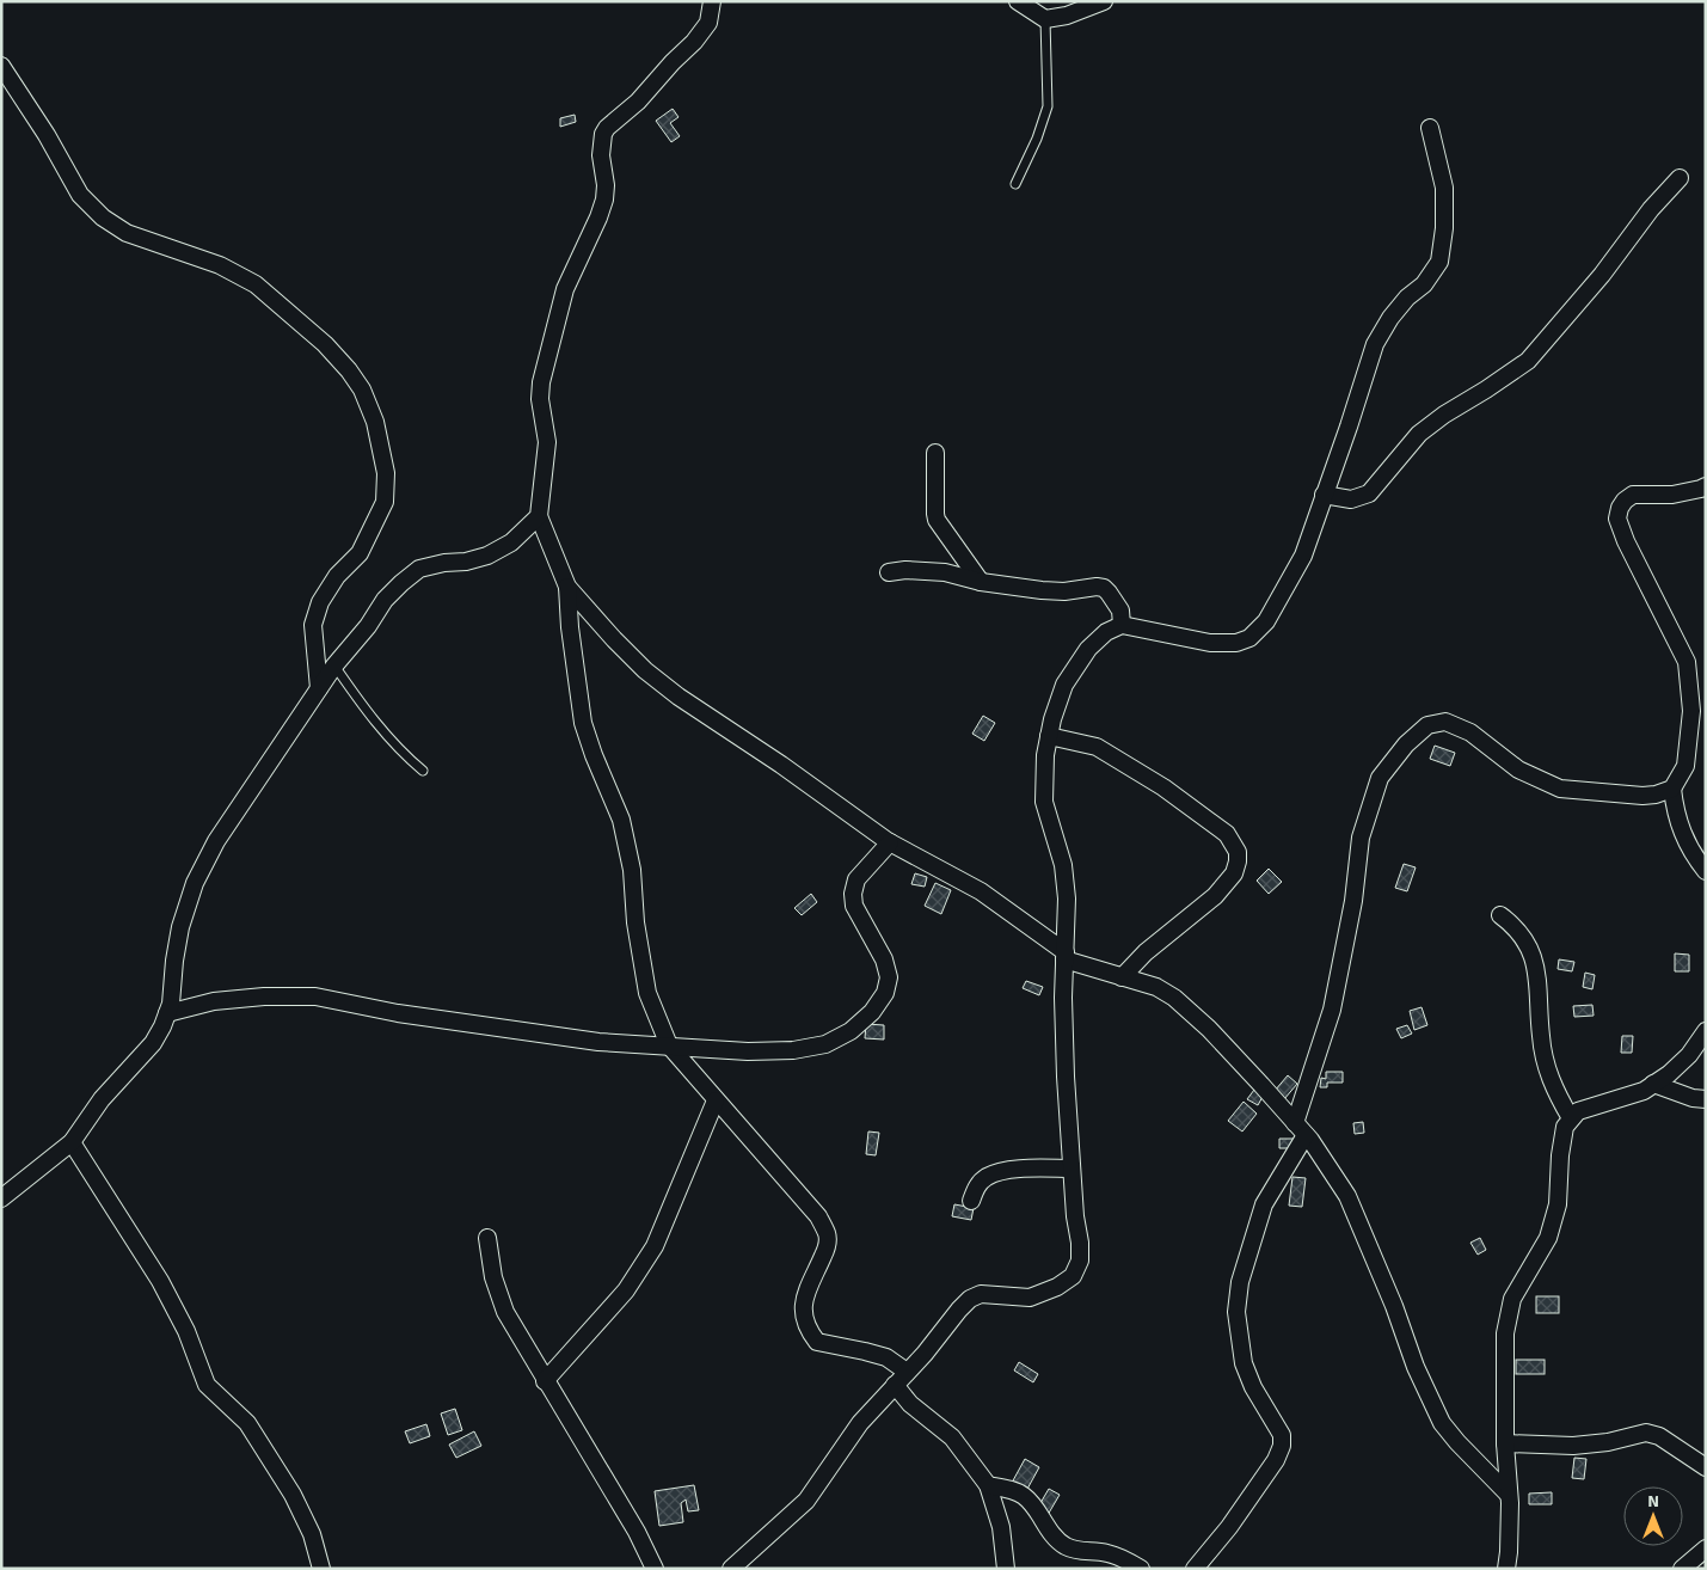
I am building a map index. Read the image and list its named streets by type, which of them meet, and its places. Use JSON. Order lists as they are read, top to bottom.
{
  "north": "top"
}
